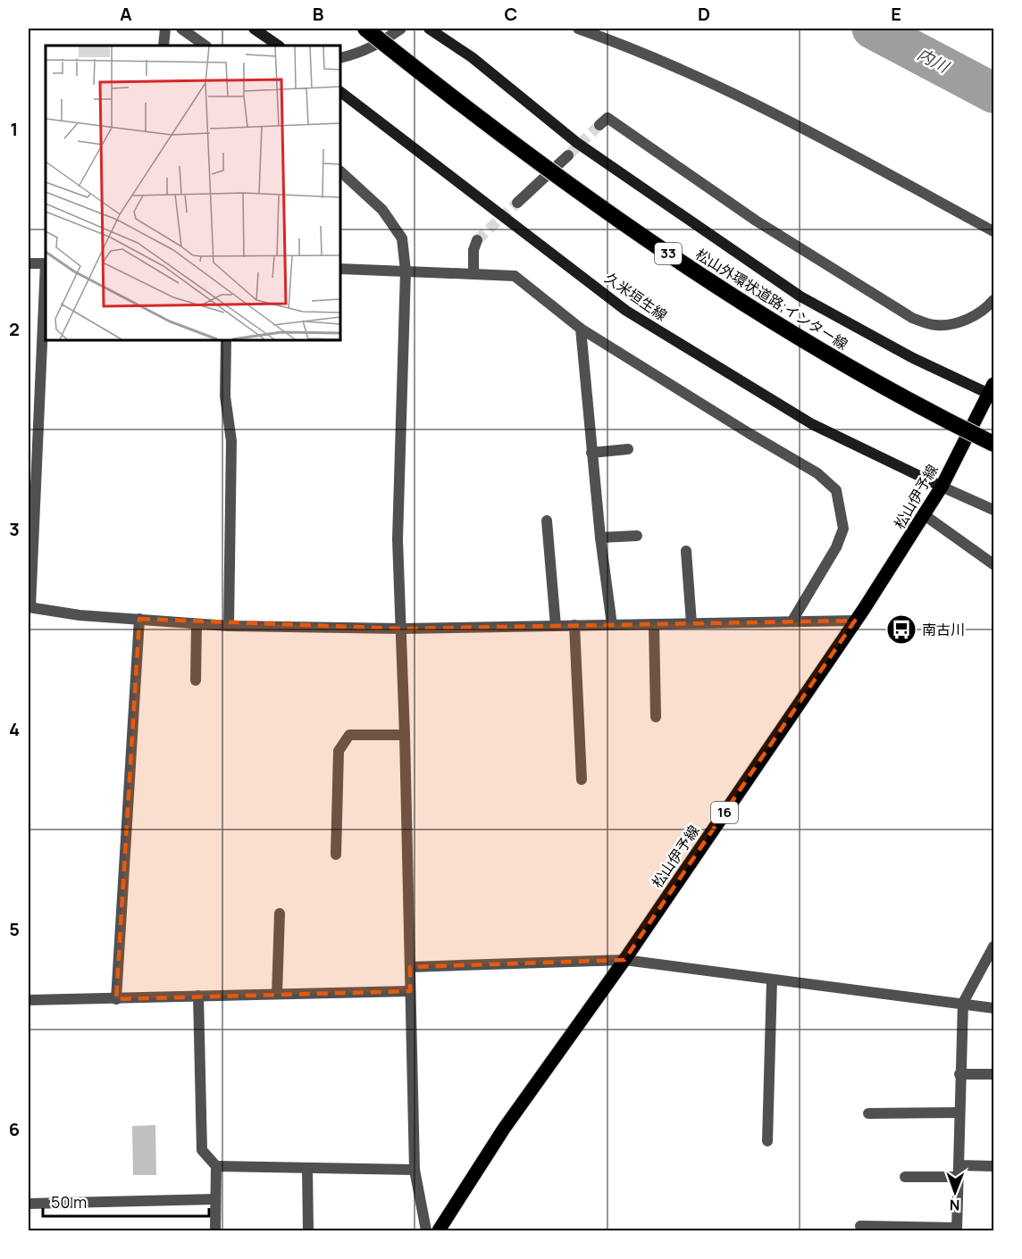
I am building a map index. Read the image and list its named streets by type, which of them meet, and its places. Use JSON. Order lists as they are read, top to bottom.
{
  "streets": {
    "highway": ["33", "松山外環状道路;インター線"],
    "main road": ["久米垣生線", "松山伊予線", "16"]
  },
  "crossings": [
    ["久米垣生線", "松山伊予線"]
  ],
  "water": ["内川"],
  "places": {
    "bus stop": ["南古川"]
  },
  "scale_bar": "50 m",
  "north": "bottom",
  "grid": {
    "columns": [
      "A",
      "B",
      "C",
      "D",
      "E"
    ],
    "rows": [
      "1",
      "2",
      "3",
      "4",
      "5",
      "6"
    ]
  }
}
